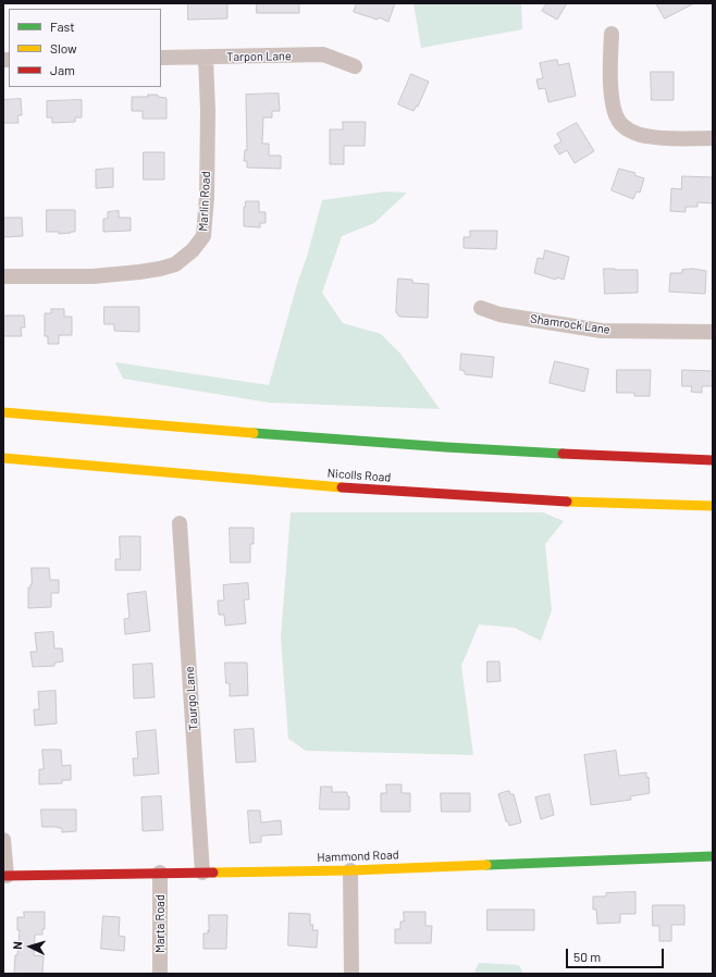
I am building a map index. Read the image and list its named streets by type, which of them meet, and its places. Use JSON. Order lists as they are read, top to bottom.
{
  "streets": {
    "main road": ["Nicolls Road", "Hammond Road"],
    "street": [
      "Tarpon Lane",
      "Marlin Road",
      "Shamrock Lane",
      "Taurgo Lane",
      "Marta Road"
    ]
  },
  "crossings": [
    ["Tarpon Lane", "Marlin Road"],
    ["Taurgo Lane", "Hammond Road"],
    ["Hammond Road", "Marta Road"]
  ],
  "legend": ["Fast", "Slow", "Jam"],
  "scale_bar": "50 m",
  "north": "left"
}
